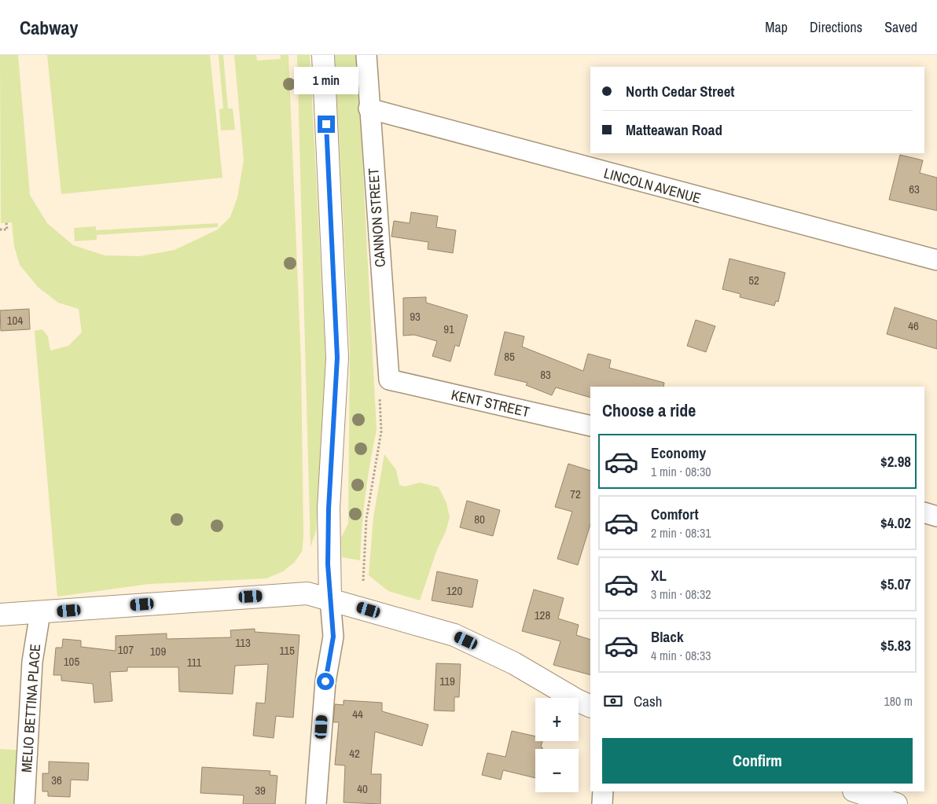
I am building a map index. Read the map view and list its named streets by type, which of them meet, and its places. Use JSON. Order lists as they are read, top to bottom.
{
  "streets": {
    "street": [
      "LINCOLN AVENUE",
      "CANNON STREET",
      "KENT STREET",
      "MELIO BETTINA PLACE"
    ]
  },
  "crossings": [
    ["LINCOLN AVENUE", "CANNON STREET"],
    ["CANNON STREET", "KENT STREET"]
  ],
  "house_numbers": [
    "63",
    "52",
    "93",
    "104",
    "46",
    "91",
    "85",
    "83",
    "72",
    "80",
    "120",
    "128",
    "113",
    "107",
    "115",
    "109",
    "105",
    "111",
    "119",
    "44",
    "42",
    "36",
    "40",
    "39"
  ],
  "page": {
    "header": "Cabway",
    "nav": ["Map", "Directions", "Saved"],
    "bubble": "1 min",
    "banner": ["North Cedar Street", "Matteawan Road"],
    "heading": "Choose a ride",
    "list": [
      {
        "name": "Economy",
        "note": "1 min · 08:30",
        "value": "$2.98"
      },
      {
        "name": "Comfort",
        "note": "2 min · 08:31",
        "value": "$4.02"
      },
      {
        "name": "XL",
        "note": "3 min · 08:32",
        "value": "$5.07"
      },
      {
        "name": "Black",
        "note": "4 min · 08:33",
        "value": "$5.83"
      }
    ],
    "pay": ["Cash", "180 m"],
    "map_buttons": ["+", "−"],
    "buttons": "Confirm"
  }
}
